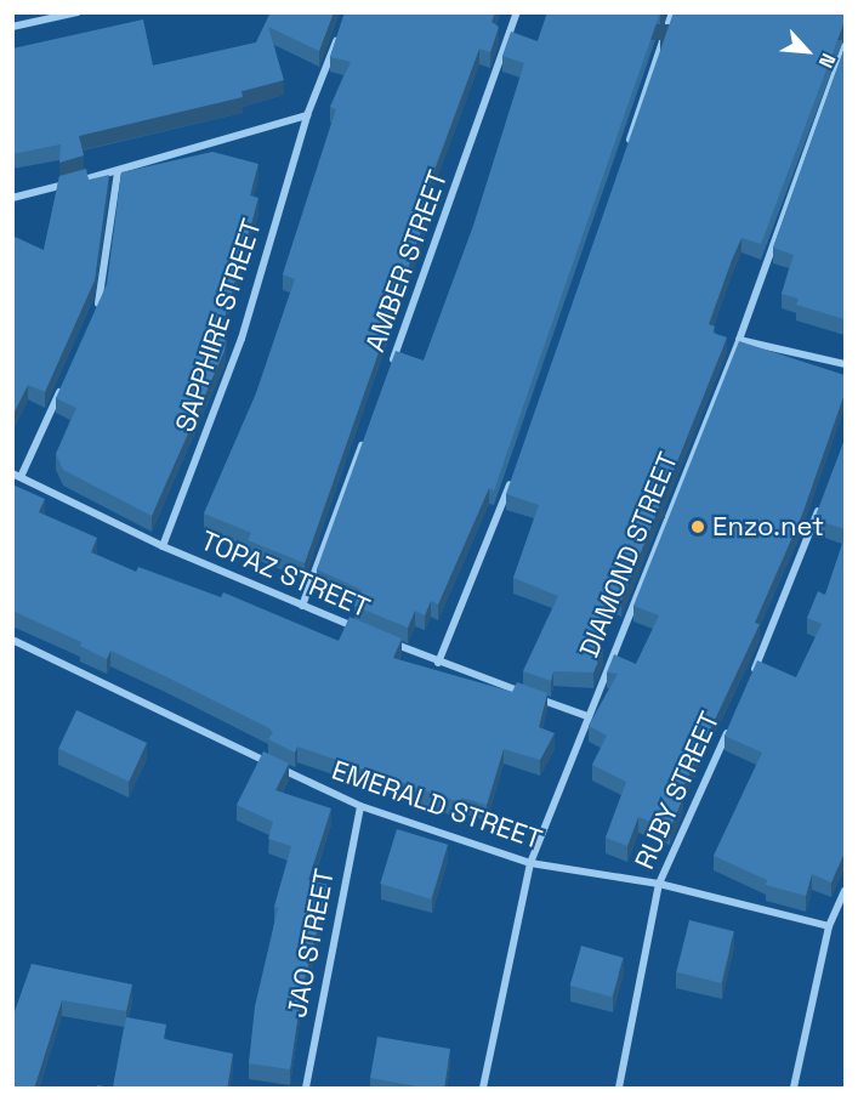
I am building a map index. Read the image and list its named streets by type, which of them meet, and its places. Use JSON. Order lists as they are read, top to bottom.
{
  "streets": {
    "street": [
      "AMBER STREET",
      "SAPPHIRE STREET",
      "DIAMOND STREET",
      "TOPAZ STREET",
      "RUBY STREET",
      "EMERALD STREET",
      "JAO STREET"
    ]
  },
  "crossings": [
    ["SAPPHIRE STREET", "TOPAZ STREET"],
    ["DIAMOND STREET", "TOPAZ STREET"],
    ["DIAMOND STREET", "EMERALD STREET"],
    ["RUBY STREET", "EMERALD STREET"],
    ["EMERALD STREET", "JAO STREET"]
  ],
  "places": ["Enzo.net"],
  "north": "bottom right"
}
